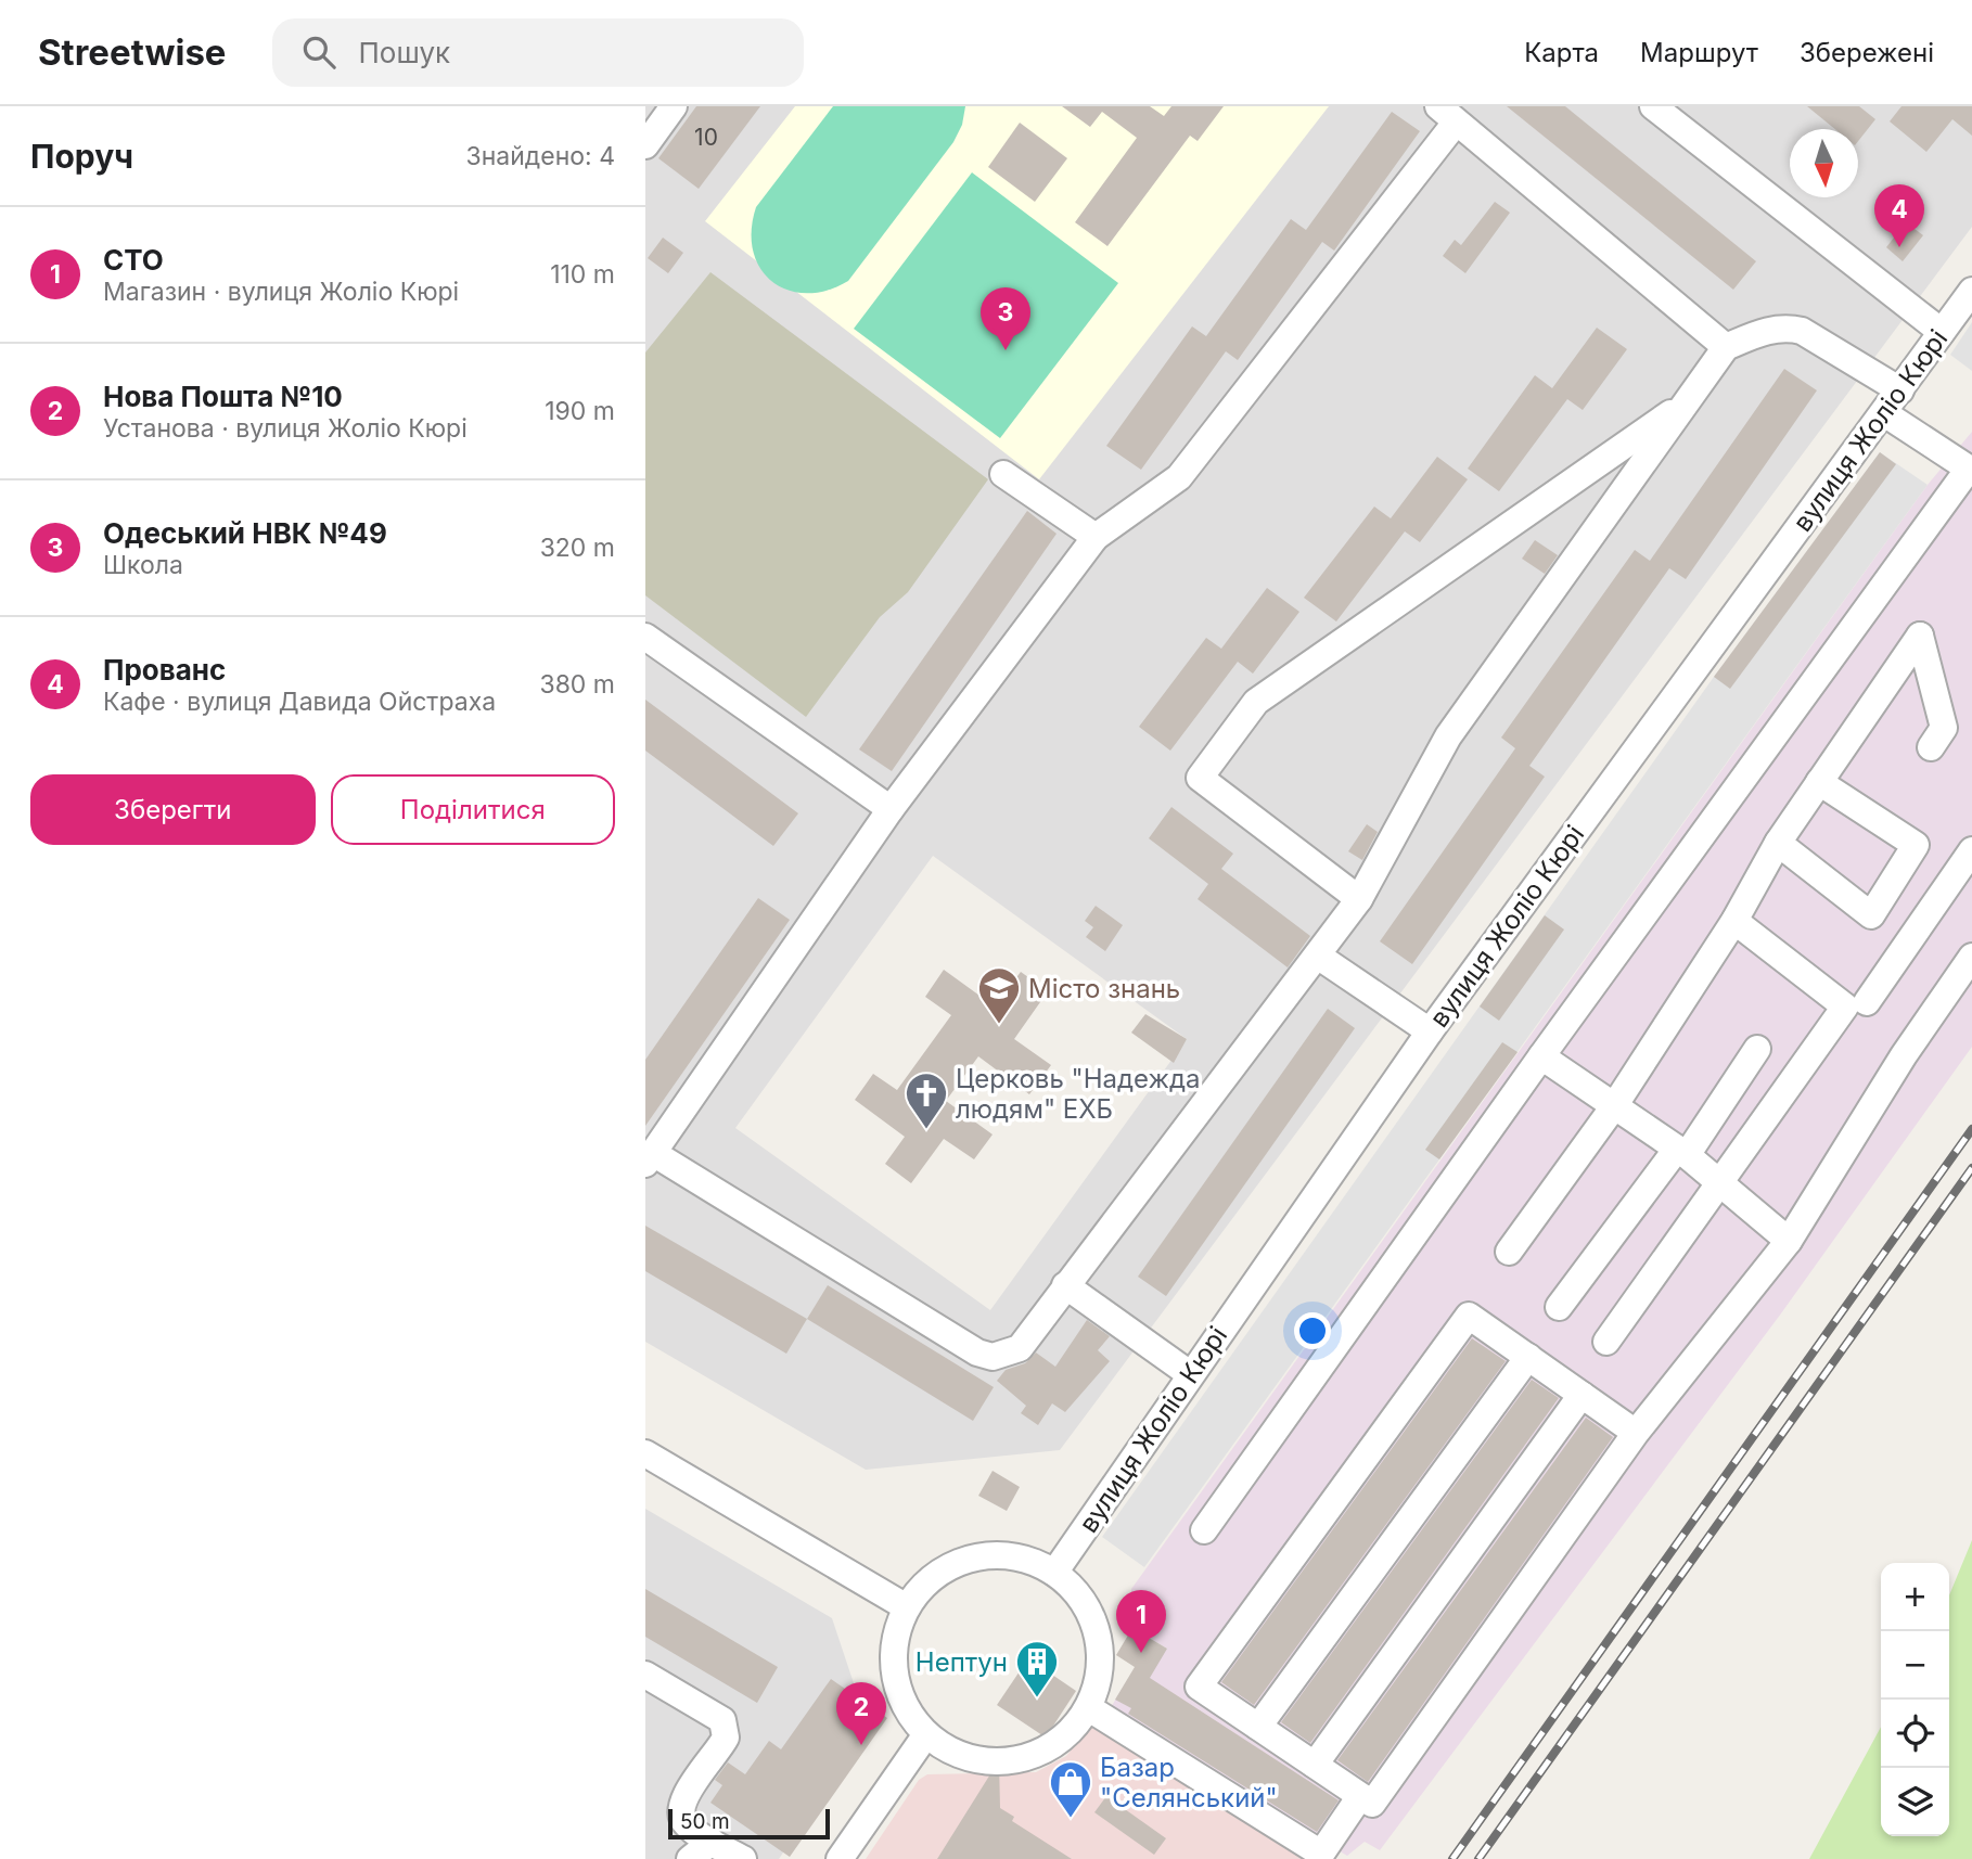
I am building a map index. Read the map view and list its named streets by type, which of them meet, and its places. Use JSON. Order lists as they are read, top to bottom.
{
  "streets": {
    "street": ["вулиця Жоліо Кюрі"]
  },
  "places": {
    "school or university": ["Місто знань"],
    "church": ["Церковь \"Надежда людям\" ЕХБ"],
    "building": ["Нептун"],
    "shop": ["Базар \"Селянський\""]
  },
  "house_numbers": ["10"],
  "scale_bar": "50 m",
  "north": "bottom",
  "page": {
    "header": "Streetwise",
    "search": "Пошук",
    "nav": ["Карта", "Маршрут", "Збережені"],
    "heading": ["Поруч", "Знайдено: 4"],
    "pins": [
      "4",
      "3",
      "1",
      "2"
    ],
    "list": [
      {
        "mark": "1",
        "name": "СТО",
        "note": "Магазин · вулиця Жоліо Кюрі",
        "value": "110 m"
      },
      {
        "mark": "2",
        "name": "Нова Пошта №10",
        "note": "Установа · вулиця Жоліо Кюрі",
        "value": "190 m"
      },
      {
        "mark": "3",
        "name": "Одеський НВК №49",
        "note": "Школа",
        "value": "320 m"
      },
      {
        "mark": "4",
        "name": "Прованс",
        "note": "Кафе · вулиця Давида Ойстраха",
        "value": "380 m"
      }
    ],
    "buttons": ["Зберегти", "Поділитися"],
    "map_buttons": ["+", "−"],
    "scale": "50 m"
  }
}
